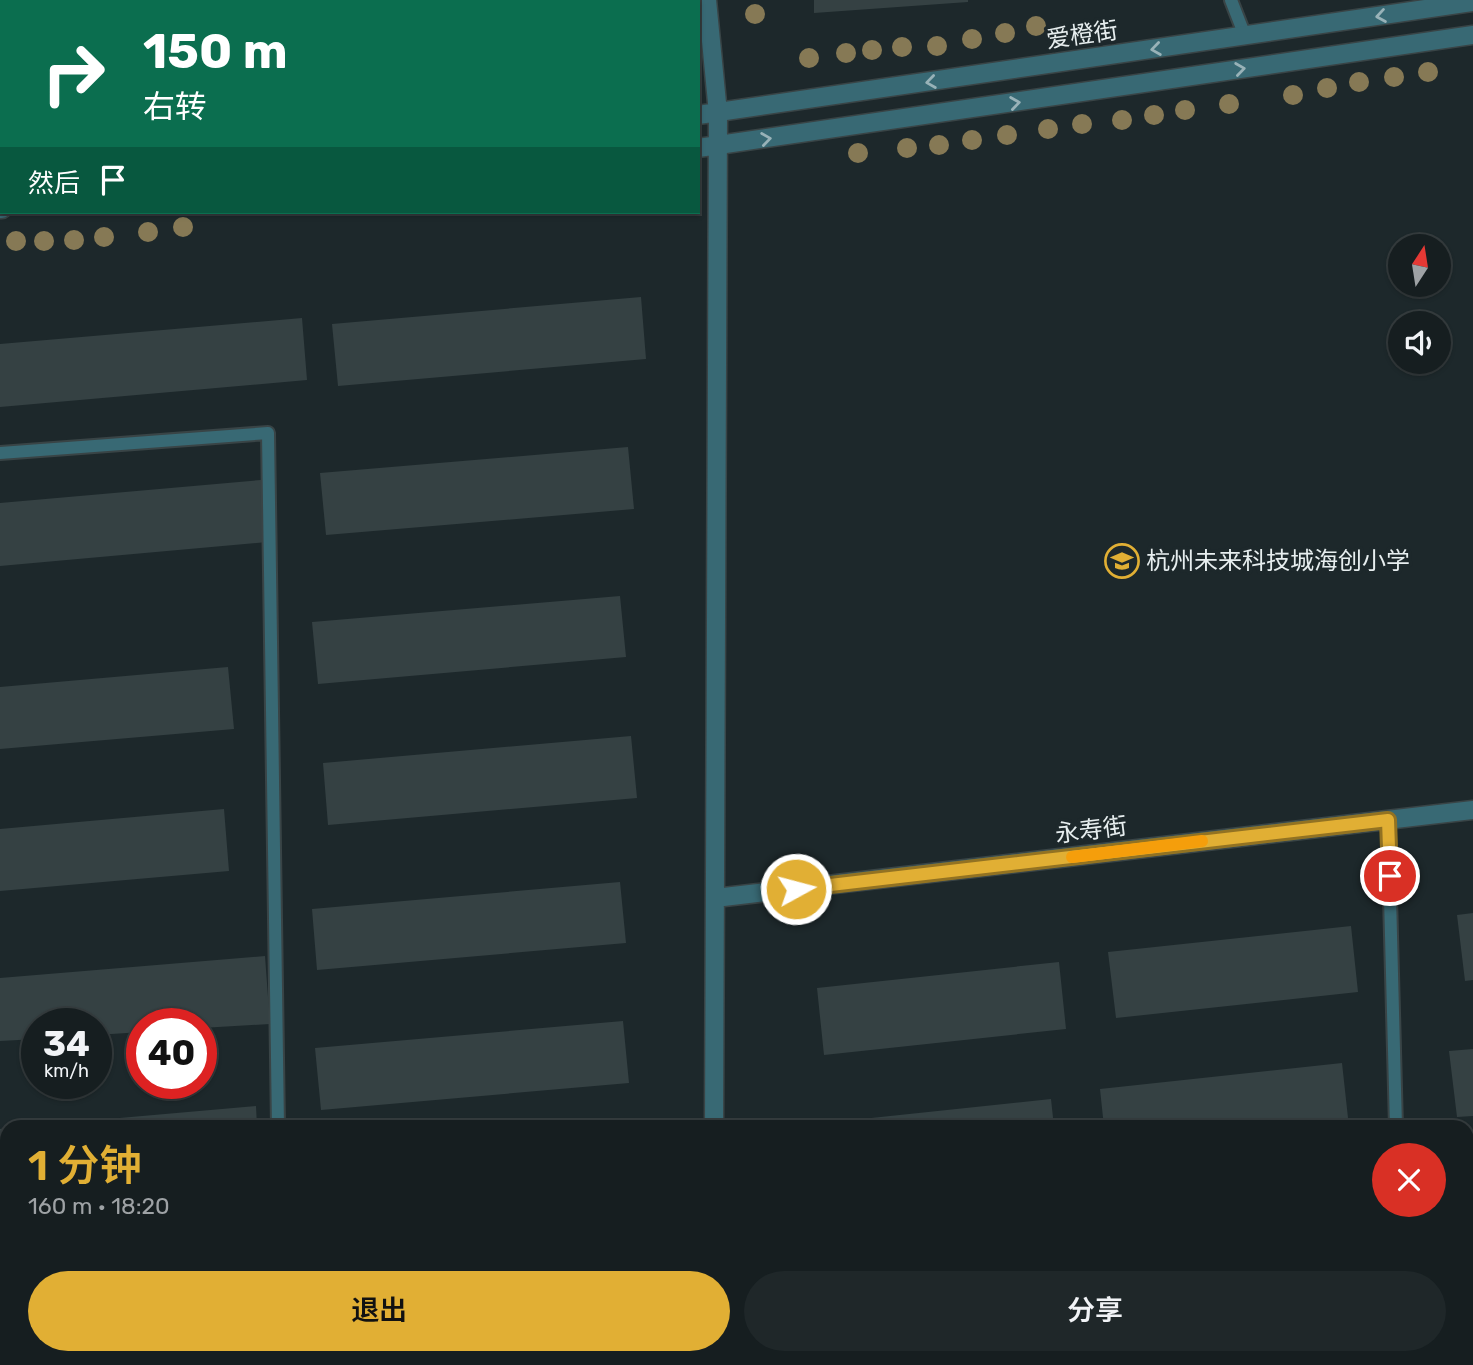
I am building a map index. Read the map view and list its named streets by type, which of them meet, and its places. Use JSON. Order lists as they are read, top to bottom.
{
  "streets": {
    "street": ["爱橙街", "永寿街"]
  },
  "places": {
    "school or university": ["杭州未来科技城海创小学"]
  },
  "north": "top",
  "page": {
    "turn": ["150 m", "右转"],
    "then": "然后",
    "speed": "34 km/h",
    "limit": "40",
    "heading": ["1 分钟", "160 m · 18:20"],
    "buttons": ["退出", "分享"]
  }
}
